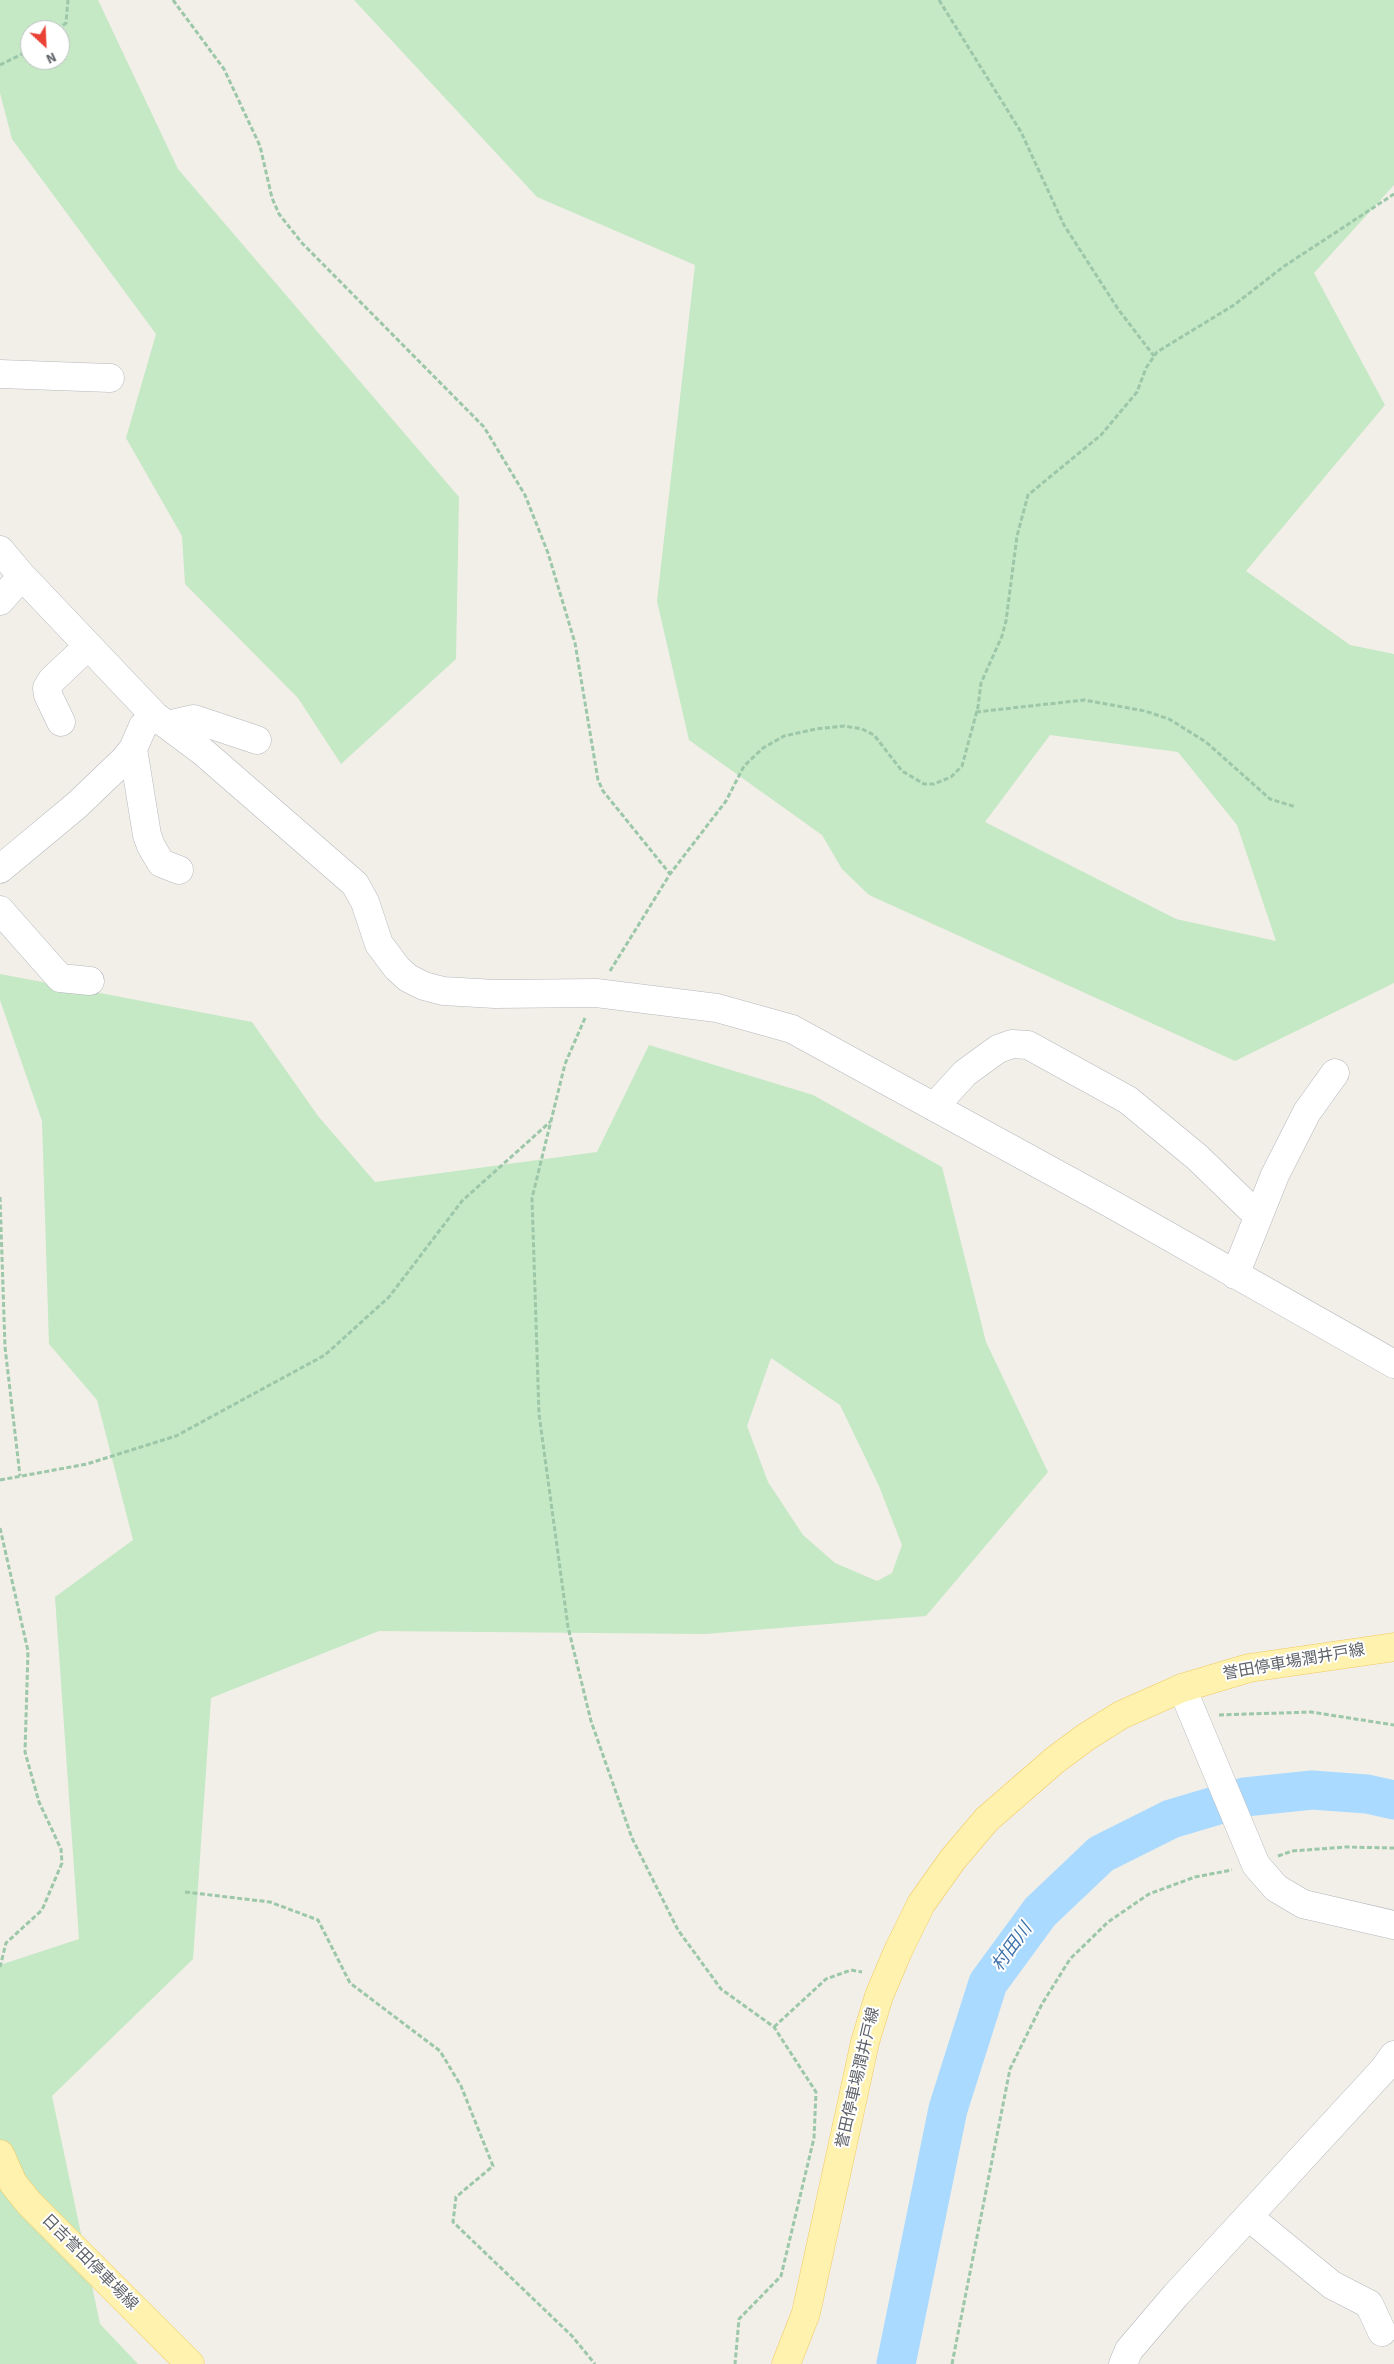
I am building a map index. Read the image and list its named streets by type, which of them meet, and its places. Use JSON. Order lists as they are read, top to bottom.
{
  "streets": {
    "main road": ["誉田停車場潤井戸線", "日吉誉田停車場線"]
  },
  "water": ["村田川"],
  "north": "bottom right"
}
